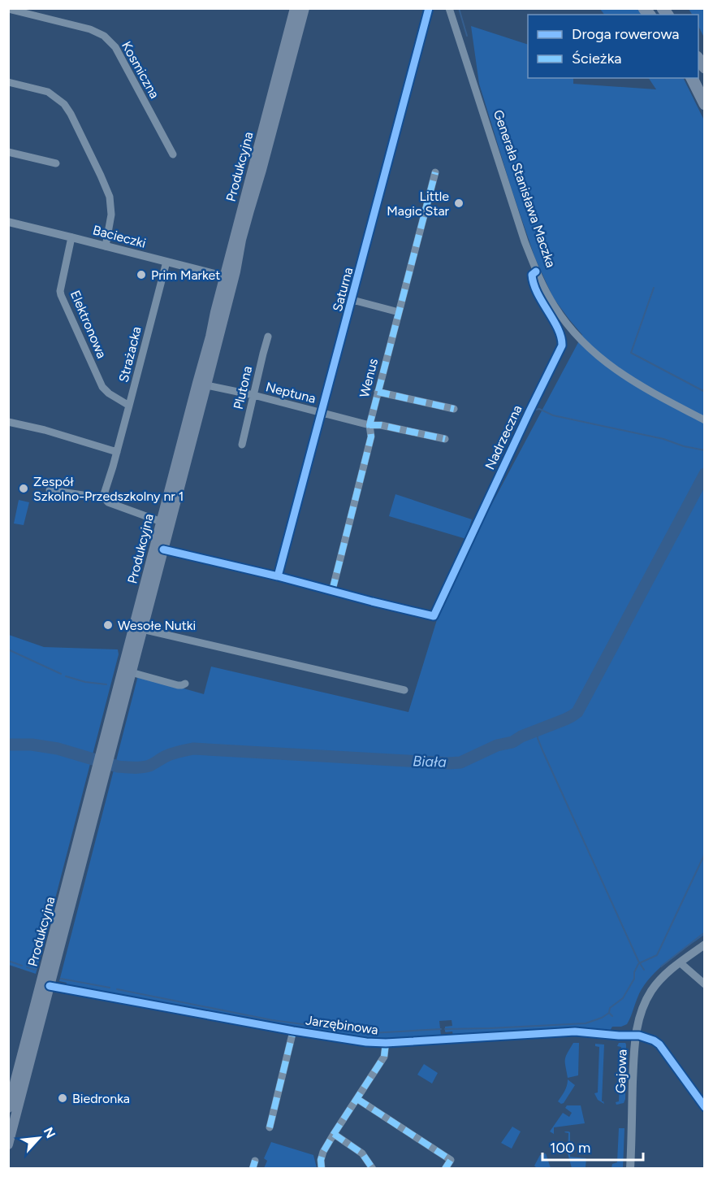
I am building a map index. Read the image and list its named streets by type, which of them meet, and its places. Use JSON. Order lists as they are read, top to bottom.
{
  "streets": {
    "main road": ["Produkcyjna"],
    "street": [
      "Kosmiczna",
      "Generała Stanisława Maczka",
      "Bacieczki",
      "Saturna",
      "Elektronowa",
      "Strażacka",
      "Wenus",
      "Plutona",
      "Neptuna",
      "Nadrzeczna",
      "Jarzębinowa",
      "Gajowa"
    ]
  },
  "crossings": [
    ["Produkcyjna", "Bacieczki"],
    ["Produkcyjna", "Neptuna"],
    ["Produkcyjna", "Jarzębinowa"],
    ["Generała Stanisława Maczka", "Nadrzeczna"],
    ["Bacieczki", "Elektronowa"],
    ["Bacieczki", "Strażacka"],
    ["Saturna", "Neptuna"],
    ["Elektronowa", "Strażacka"],
    ["Wenus", "Neptuna"],
    ["Wenus", "Nadrzeczna"],
    ["Plutona", "Neptuna"],
    ["Jarzębinowa", "Gajowa"]
  ],
  "water": ["Biała"],
  "places": [
    "Little Magic Star",
    "Prim Market",
    "Zespół Szkolno-Przedszkolny nr 1",
    "Wesołe Nutki",
    "Biedronka"
  ],
  "legend": ["Droga rowerowa", "Ścieżka"],
  "scale_bar": "100 m",
  "north": "top right"
}
